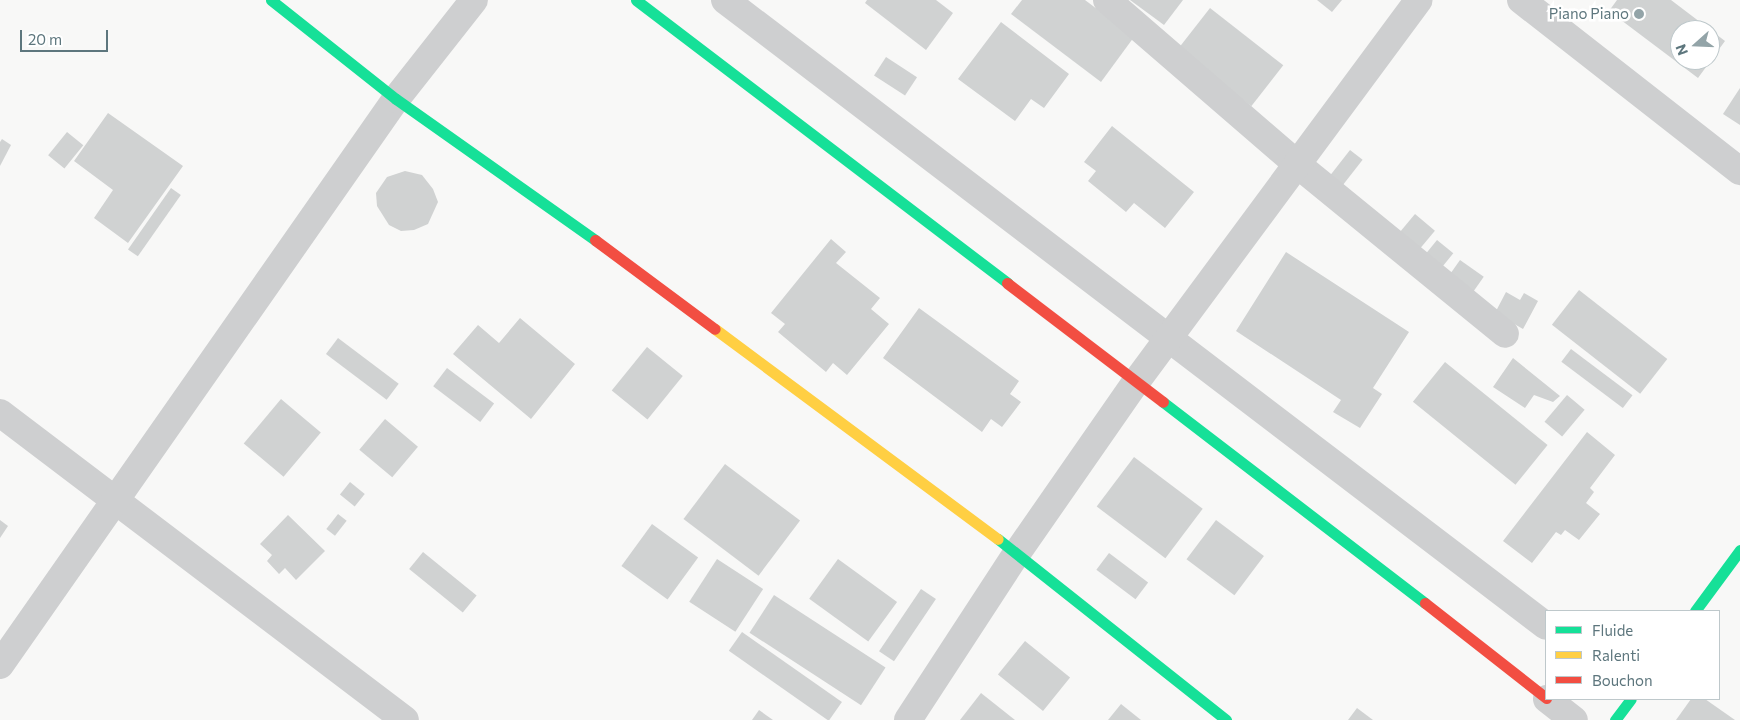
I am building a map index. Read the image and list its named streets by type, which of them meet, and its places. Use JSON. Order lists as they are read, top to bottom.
{
  "places": ["Piano Piano"],
  "legend": ["Fluide", "Ralenti", "Bouchon"],
  "scale_bar": "20 m",
  "north": "left"
}
